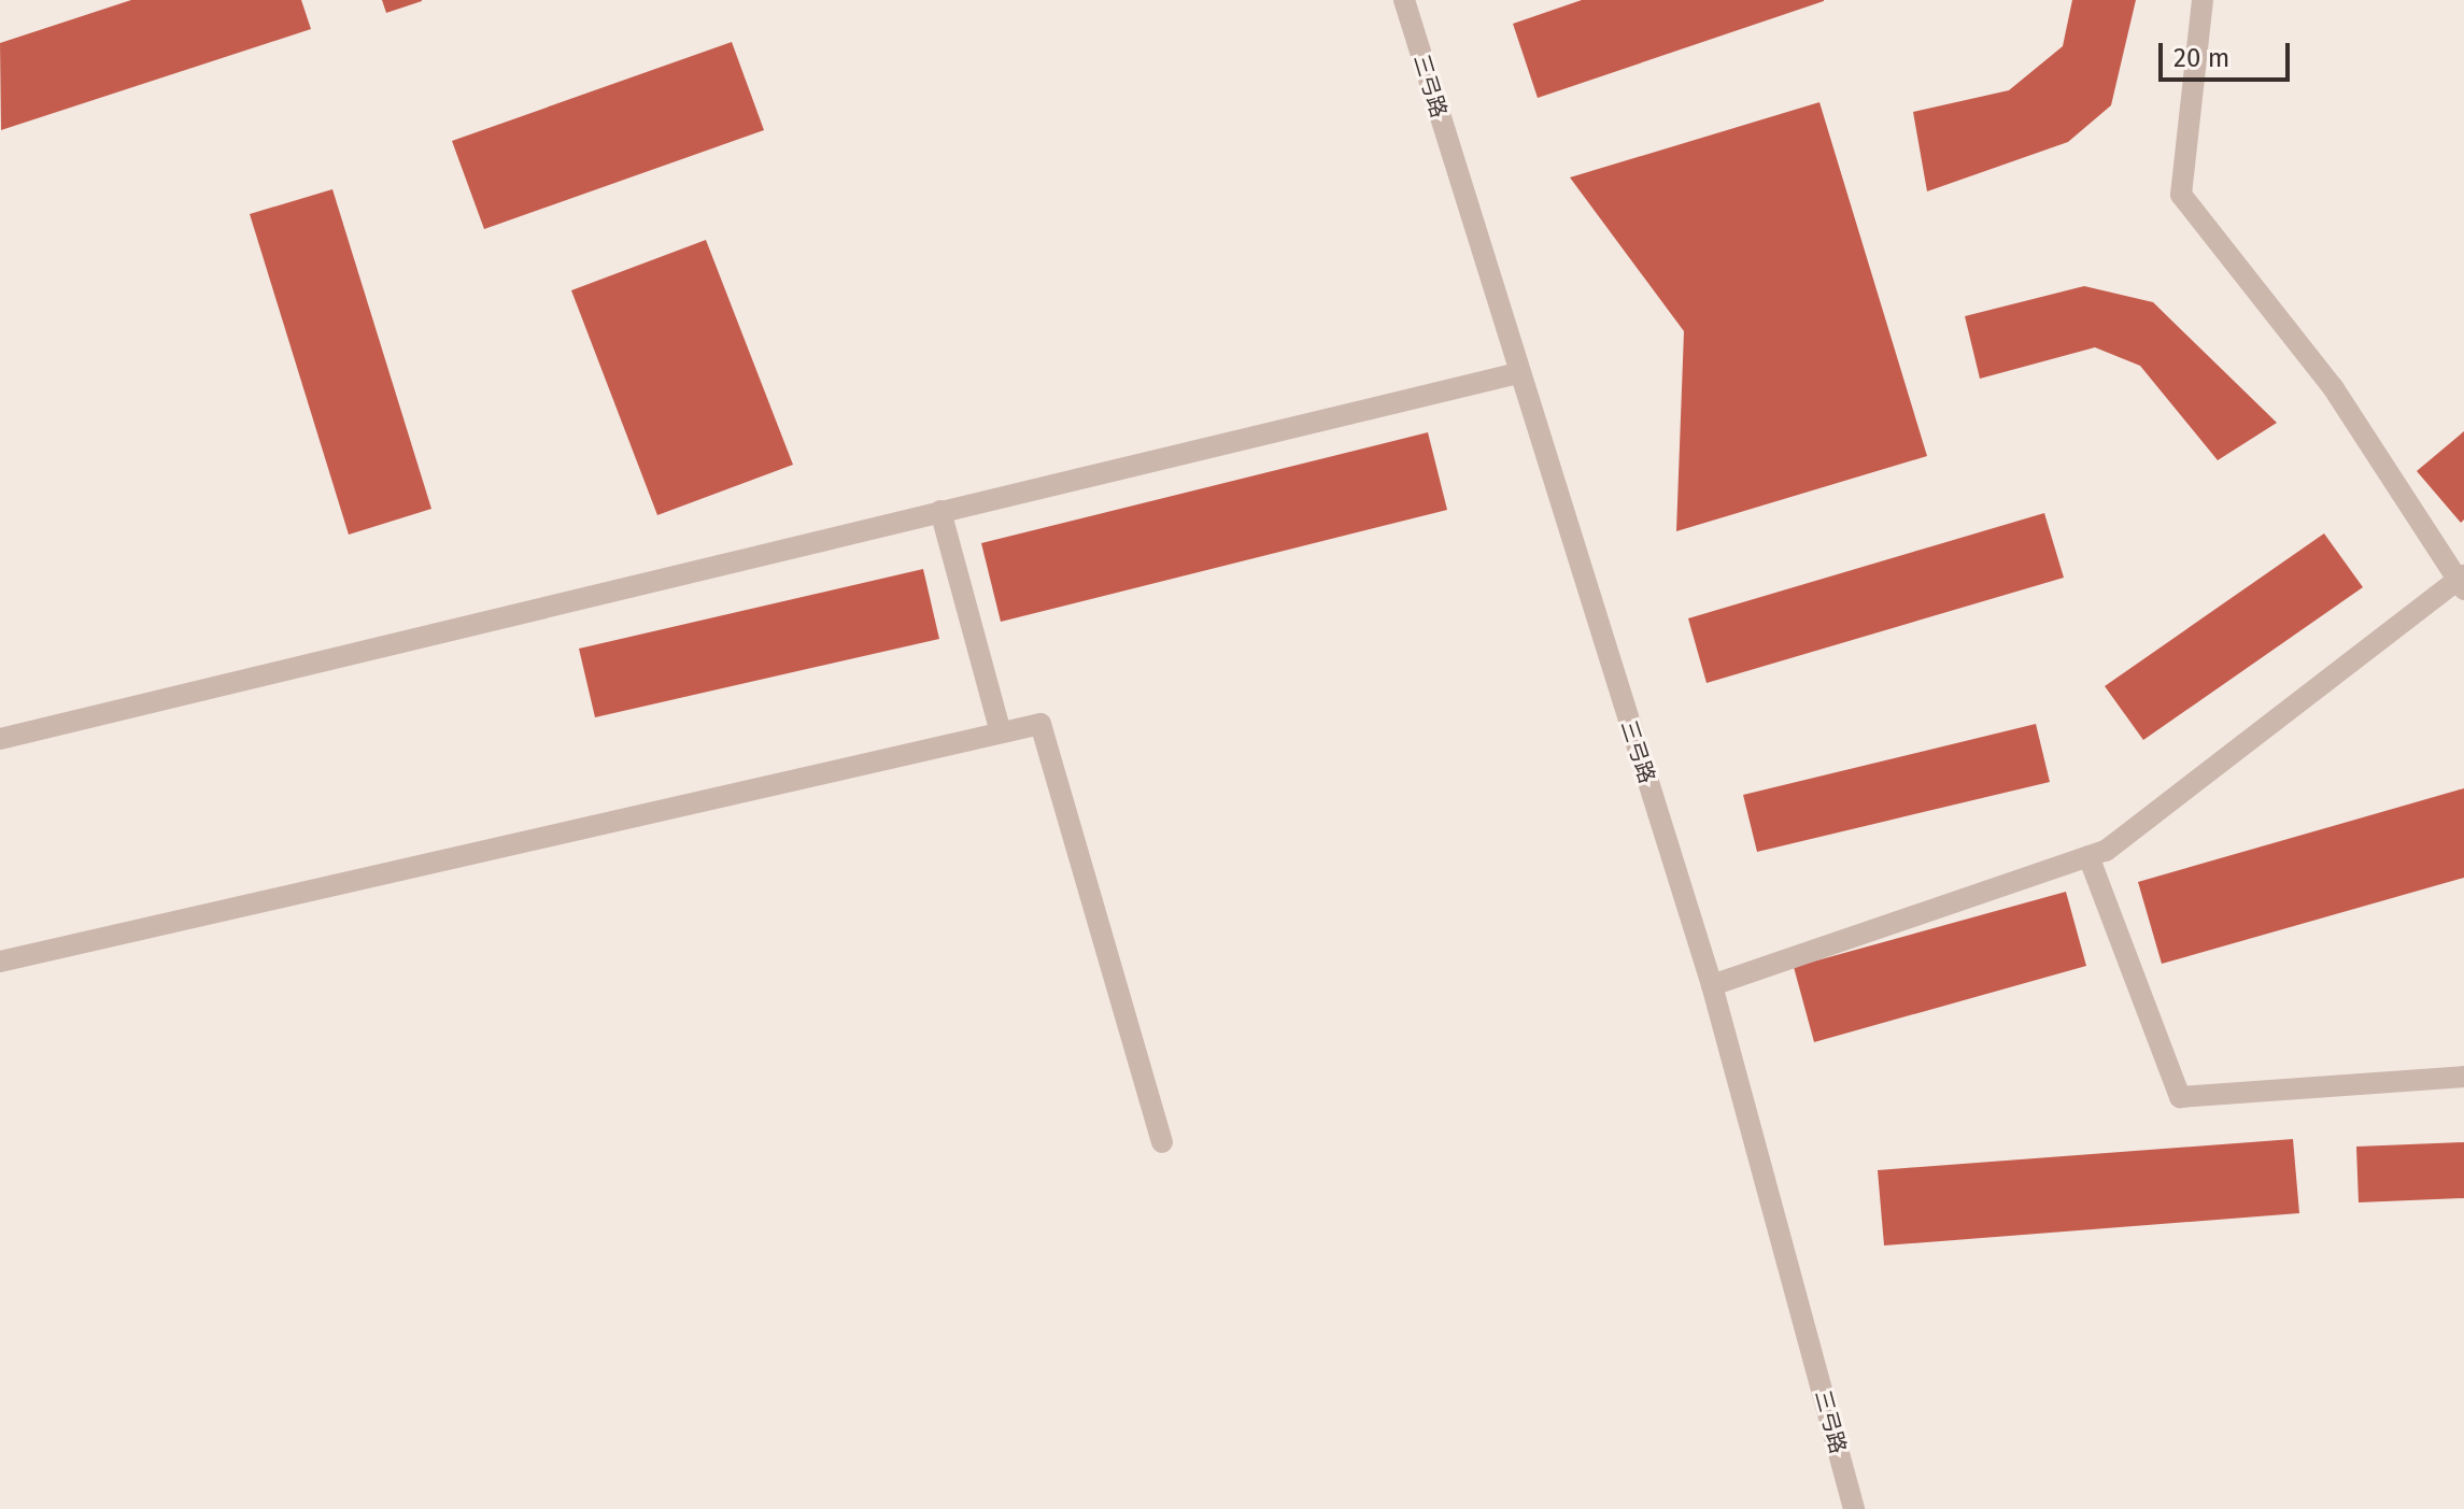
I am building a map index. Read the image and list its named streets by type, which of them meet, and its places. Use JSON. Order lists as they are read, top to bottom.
{
  "streets": {
    "street": ["三弓路"]
  },
  "scale_bar": "20 m"
}
